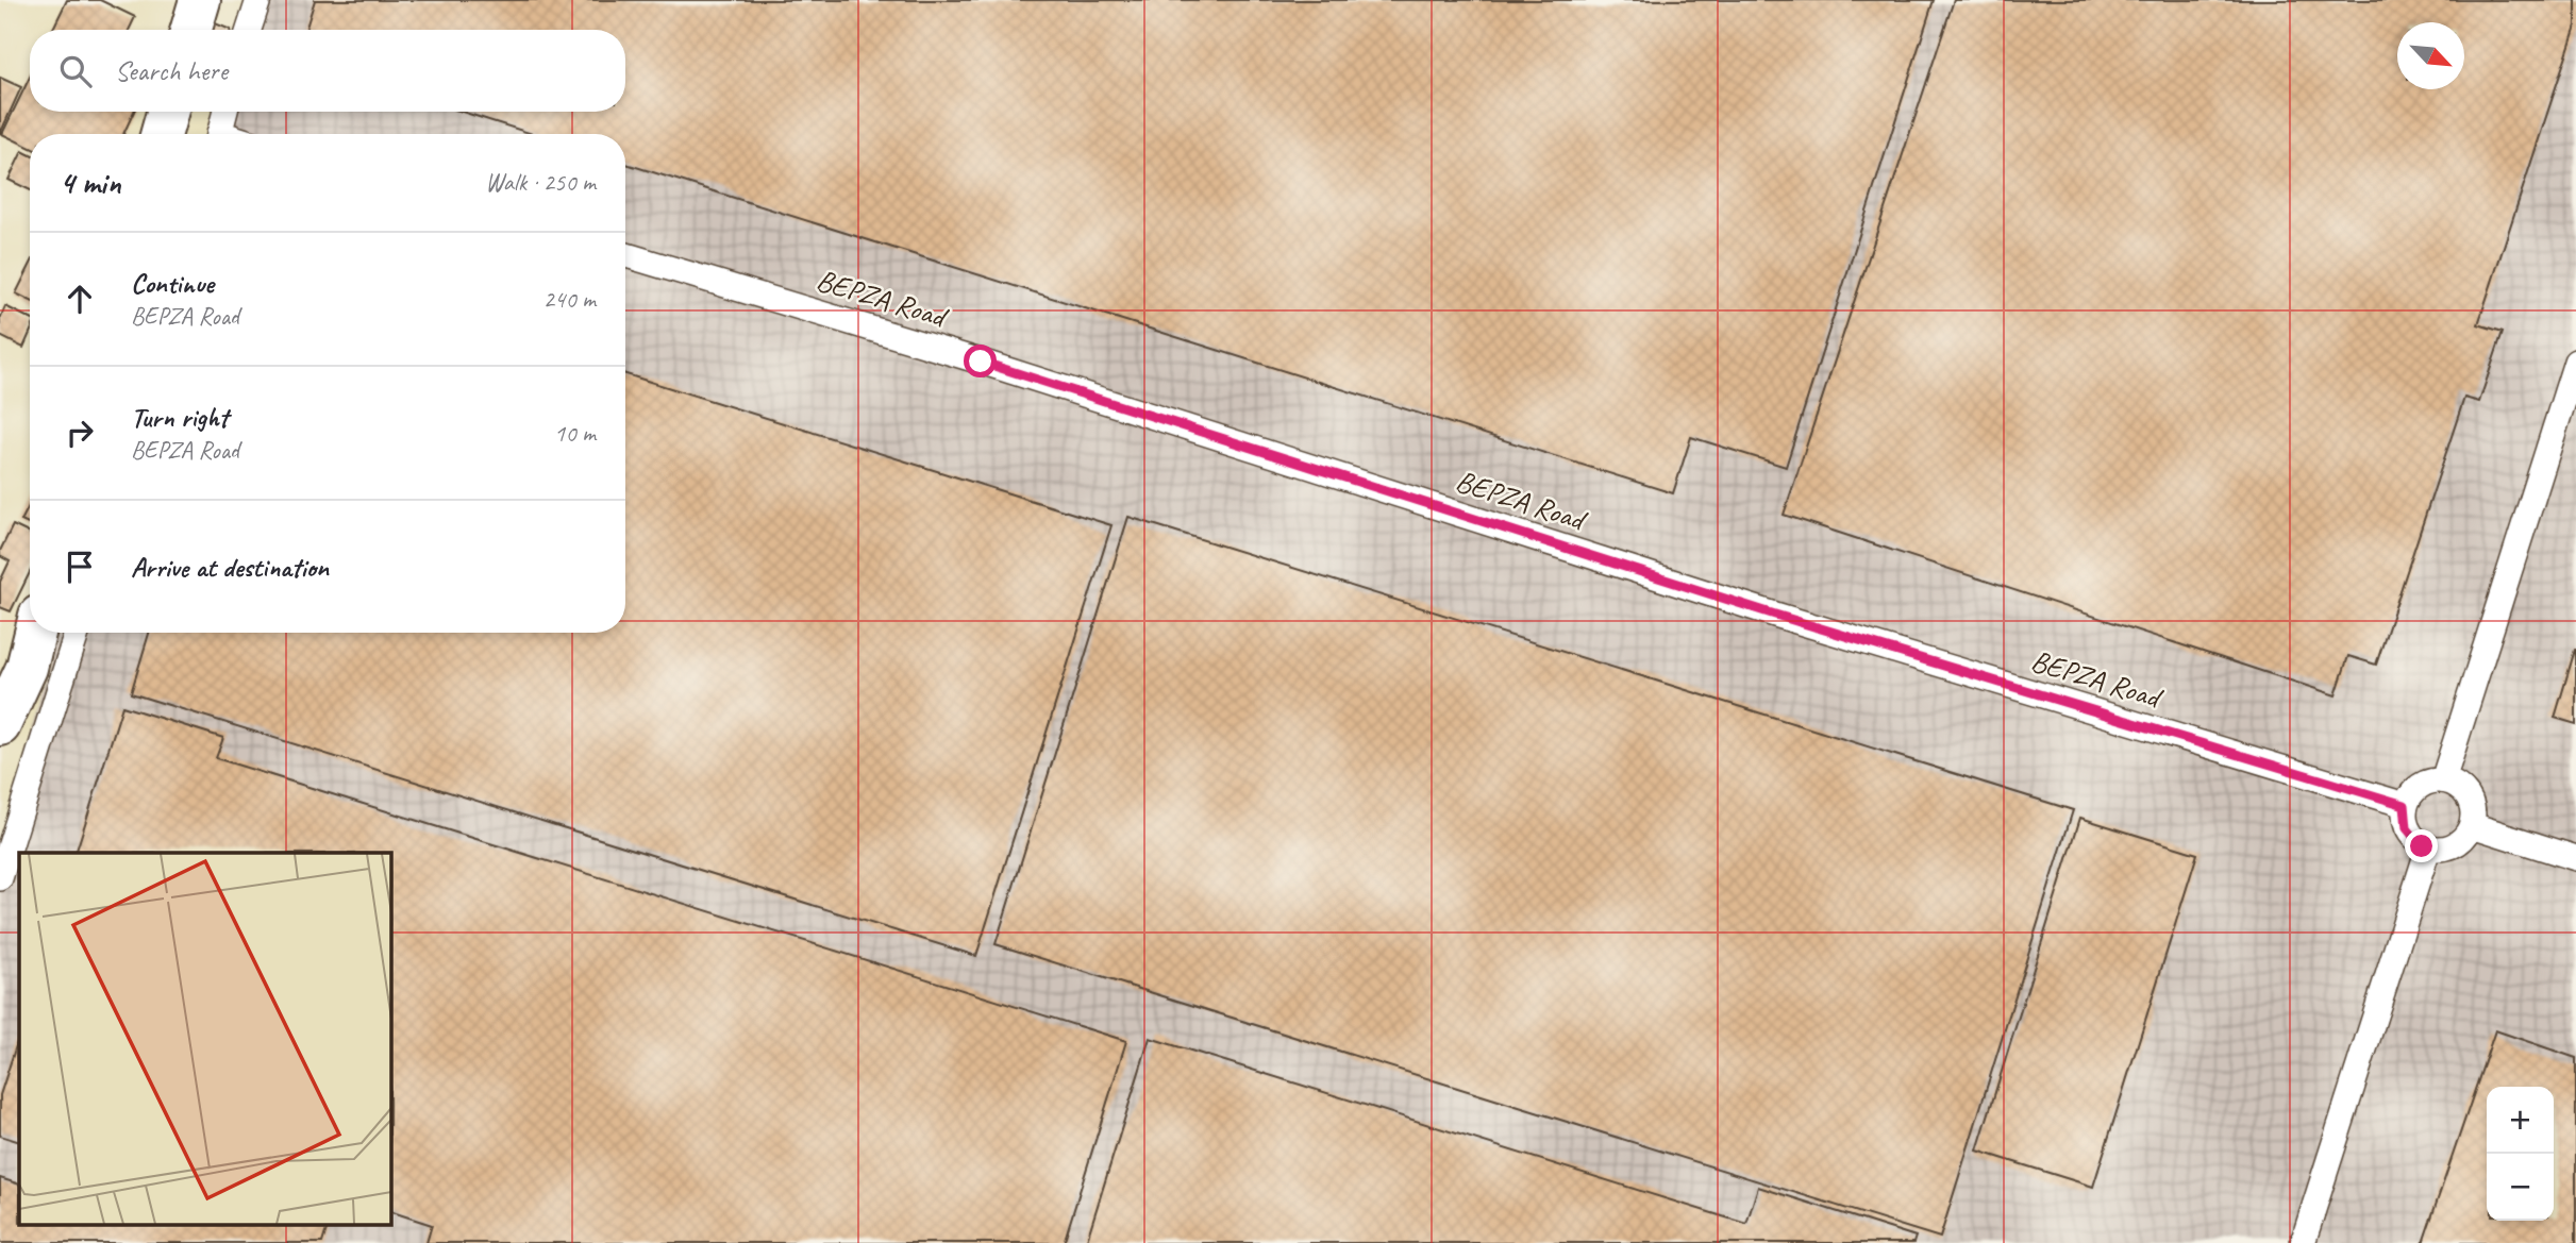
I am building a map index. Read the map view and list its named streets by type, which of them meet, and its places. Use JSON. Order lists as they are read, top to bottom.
{
  "streets": {
    "lane": ["BEPZA Road"]
  },
  "north": "bottom right",
  "page": {
    "search": "Search here",
    "heading": ["4 min", "Walk · 250 m"],
    "list": [
      ["Continue", "BEPZA Road", "240 m"],
      ["Turn right", "BEPZA Road", "10 m"],
      "Arrive at destination"
    ],
    "map_buttons": ["+", "−"]
  }
}
